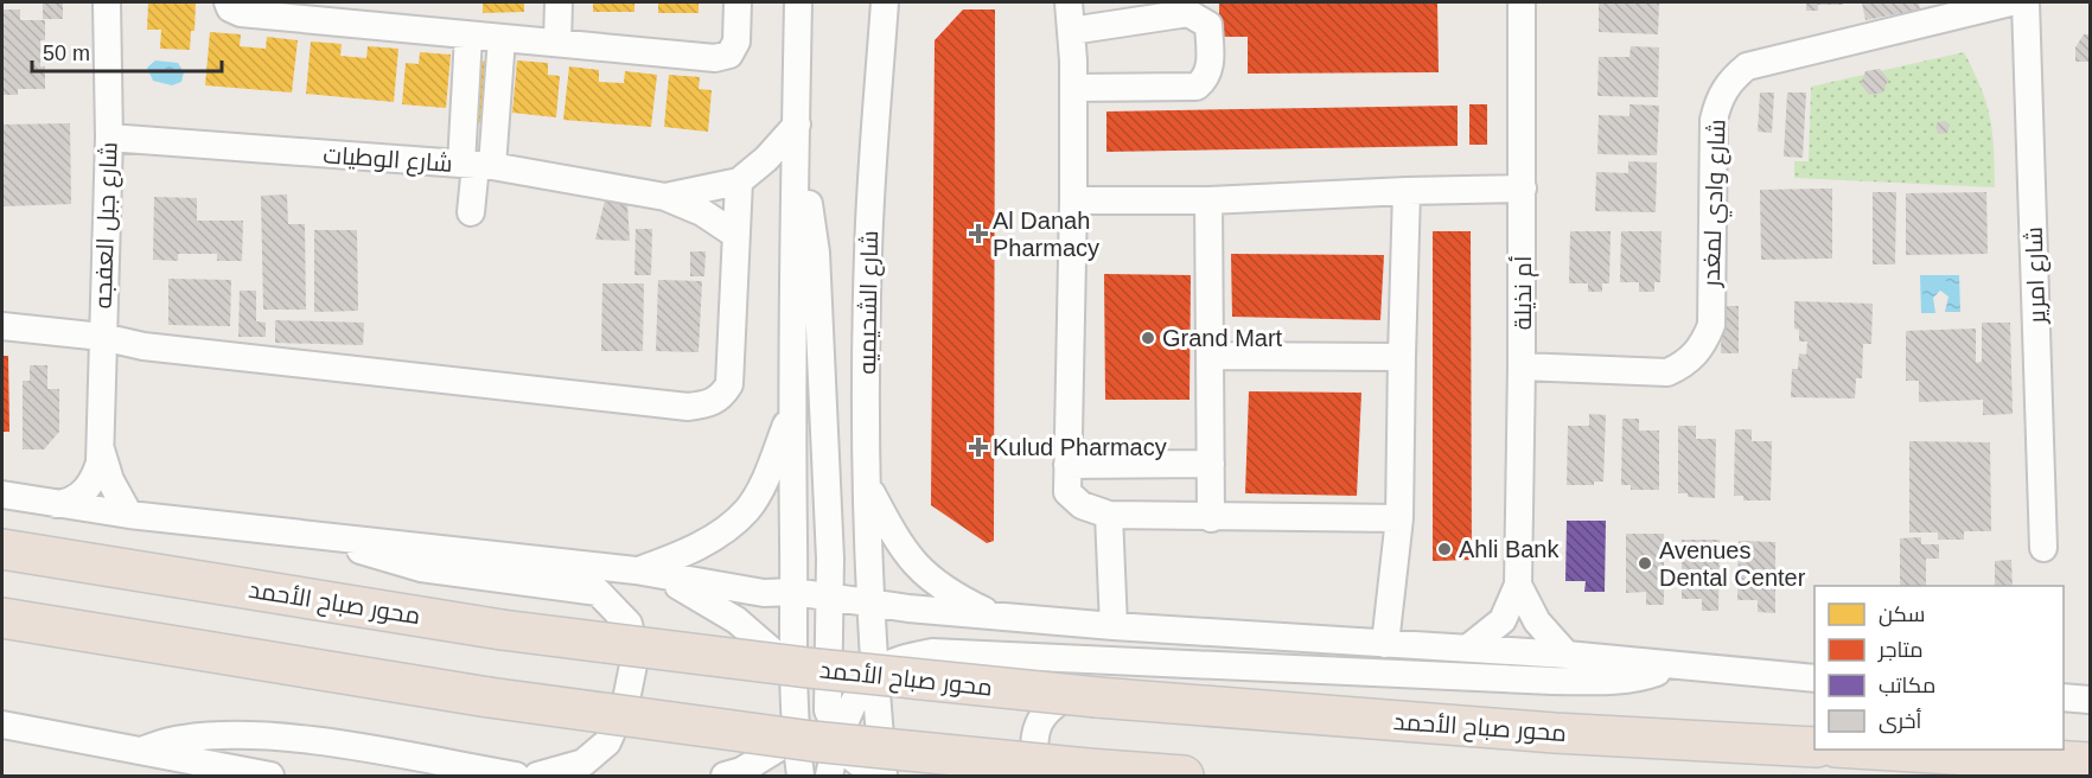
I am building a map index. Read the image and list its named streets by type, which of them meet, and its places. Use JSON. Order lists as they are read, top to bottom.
{
  "streets": {
    "highway": ["محور صباح الأحمد"],
    "street": [
      "شارع الوطيات",
      "شارع وادي لمغدر",
      "شارع جبل العفجه",
      "شارع امرير",
      "أم نذيلة",
      "شارع الشحيميه"
    ]
  },
  "crossings": [
    ["شارع الوطيات", "شارع جبل العفجه"],
    ["شارع وادي لمغدر", "أم نذيلة"]
  ],
  "places": {
    "health": ["Al Danah Pharmacy", "Kulud Pharmacy"],
    "other": ["Grand Mart", "Ahli Bank", "Avenues Dental Center"]
  },
  "legend": [
    "سكن",
    "متاجر",
    "مكاتب",
    "أخرى"
  ],
  "scale_bar": "50 m"
}
